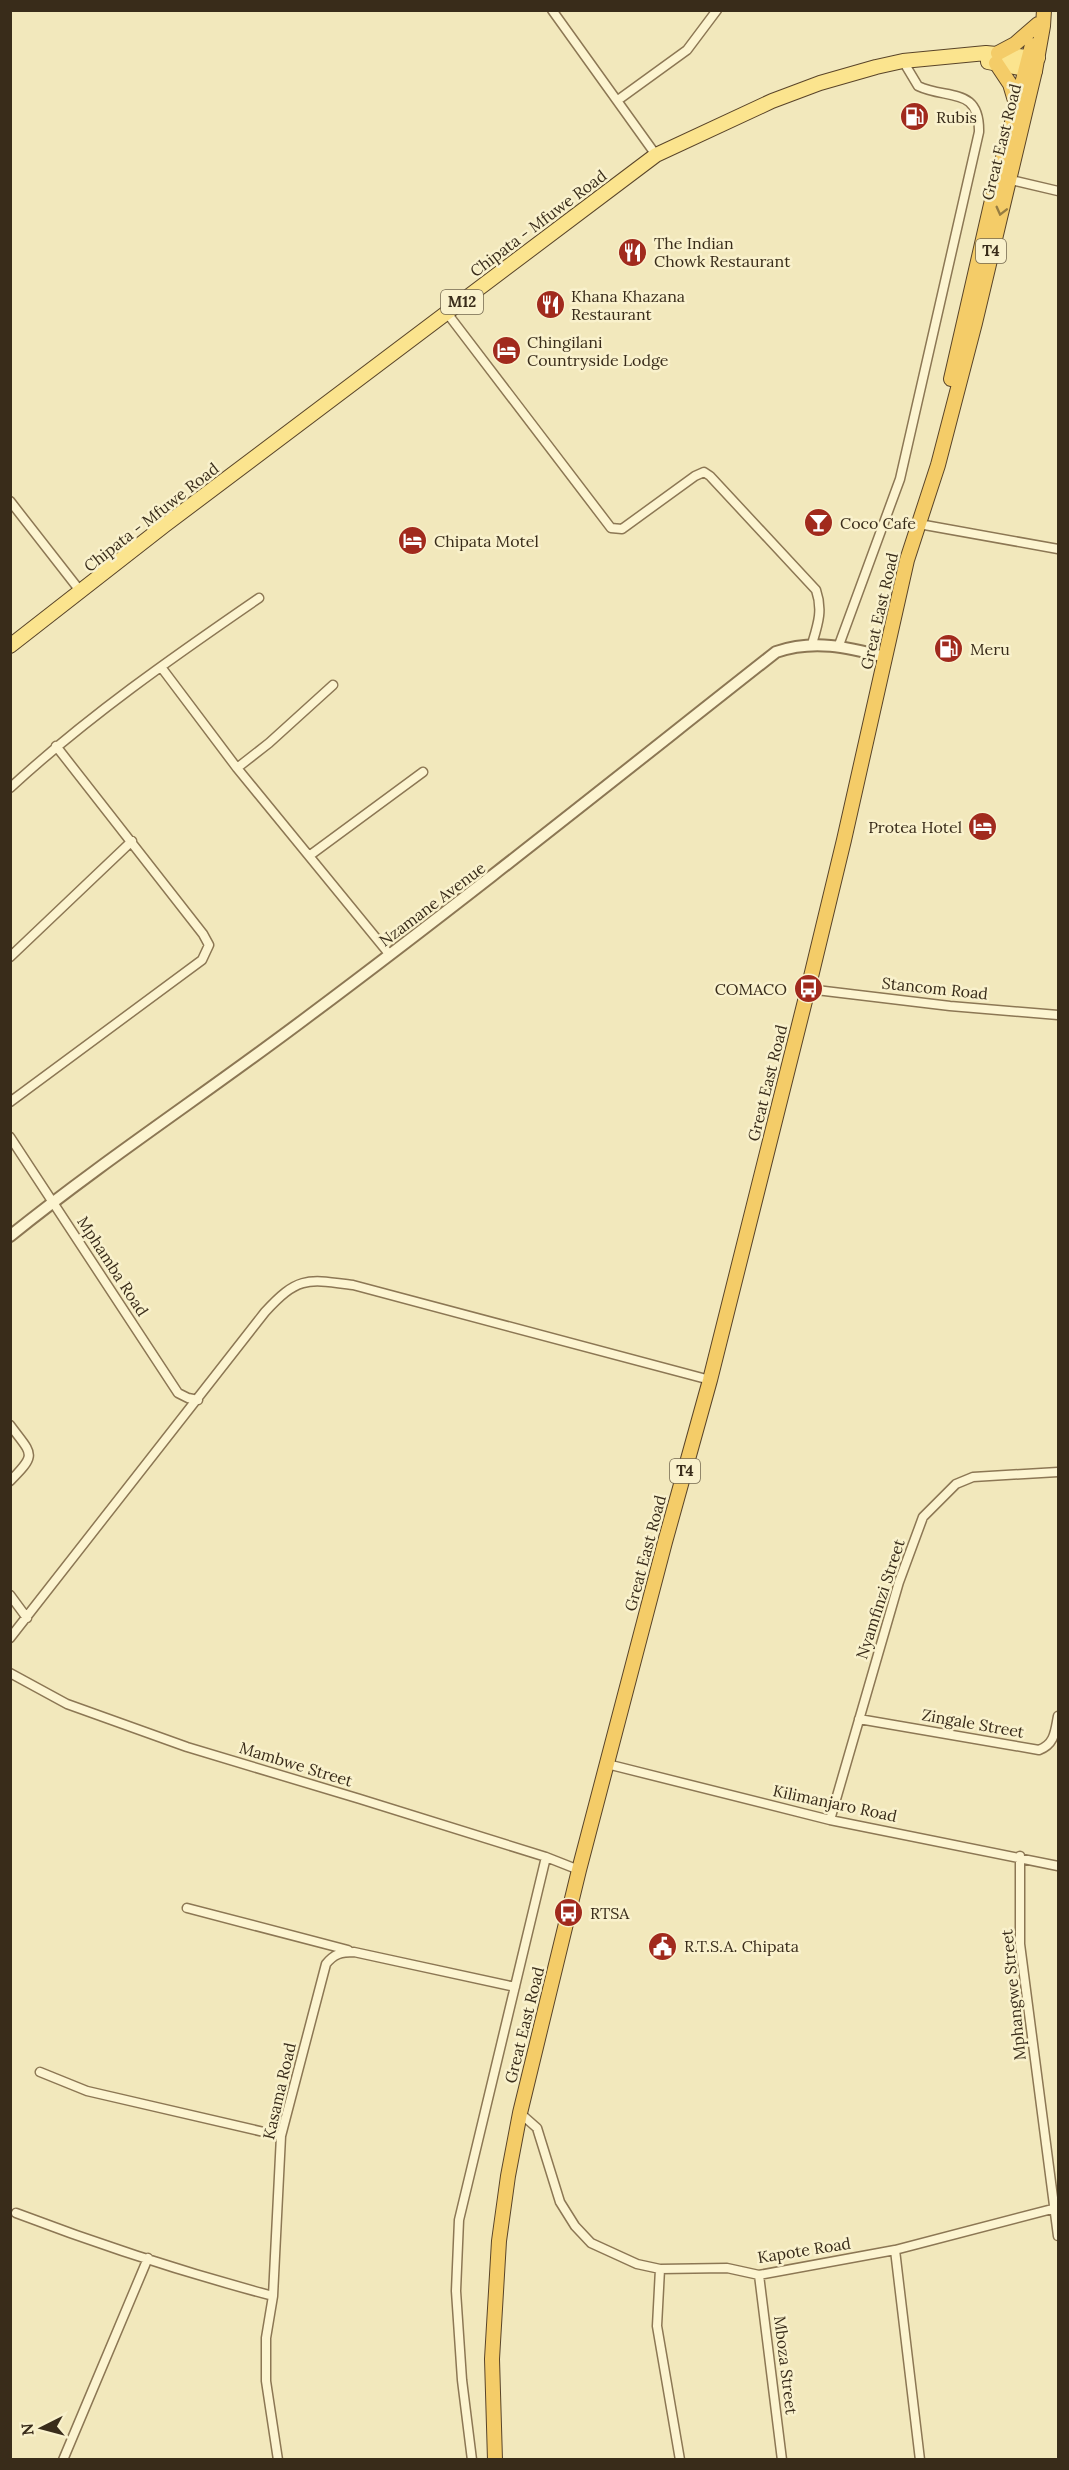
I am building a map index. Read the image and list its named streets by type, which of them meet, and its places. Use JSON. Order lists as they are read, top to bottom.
{
  "streets": {
    "highway": ["Great East Road", "T4"],
    "main road": ["Chipata - Mfuwe Road", "M12"],
    "street": [
      "Nzamane Avenue",
      "Stancom Road",
      "Mphamba Road",
      "Nyamfinzi Street",
      "Zingale Street",
      "Mambwe Street",
      "Kilimanjaro Road",
      "Mphangwe Street",
      "Kasama Road",
      "Kapote Road",
      "Mboza Street"
    ]
  },
  "crossings": [
    ["Great East Road", "M12"],
    ["Great East Road", "Nzamane Avenue"],
    ["Great East Road", "Stancom Road"],
    ["Great East Road", "Mambwe Street"],
    ["Great East Road", "Kilimanjaro Road"],
    ["Great East Road", "Kapote Road"],
    ["Chipata - Mfuwe Road", "M12"],
    ["Nzamane Avenue", "Mphamba Road"],
    ["Nyamfinzi Street", "Zingale Street"],
    ["Nyamfinzi Street", "Kilimanjaro Road"],
    ["Kilimanjaro Road", "Mphangwe Street"],
    ["Mphangwe Street", "Kapote Road"],
    ["Kapote Road", "Mboza Street"]
  ],
  "places": {
    "fuel station": ["Rubis", "Meru"],
    "restaurant": ["The Indian Chowk Restaurant", "Khana Khazana Restaurant"],
    "hotel": ["Chingilani Countryside Lodge", "Chipata Motel", "Protea Hotel"],
    "bar": ["Coco Cafe"],
    "bus stop": ["COMACO", "RTSA"],
    "public building": ["R.T.S.A. Chipata"]
  },
  "north": "left"
}
